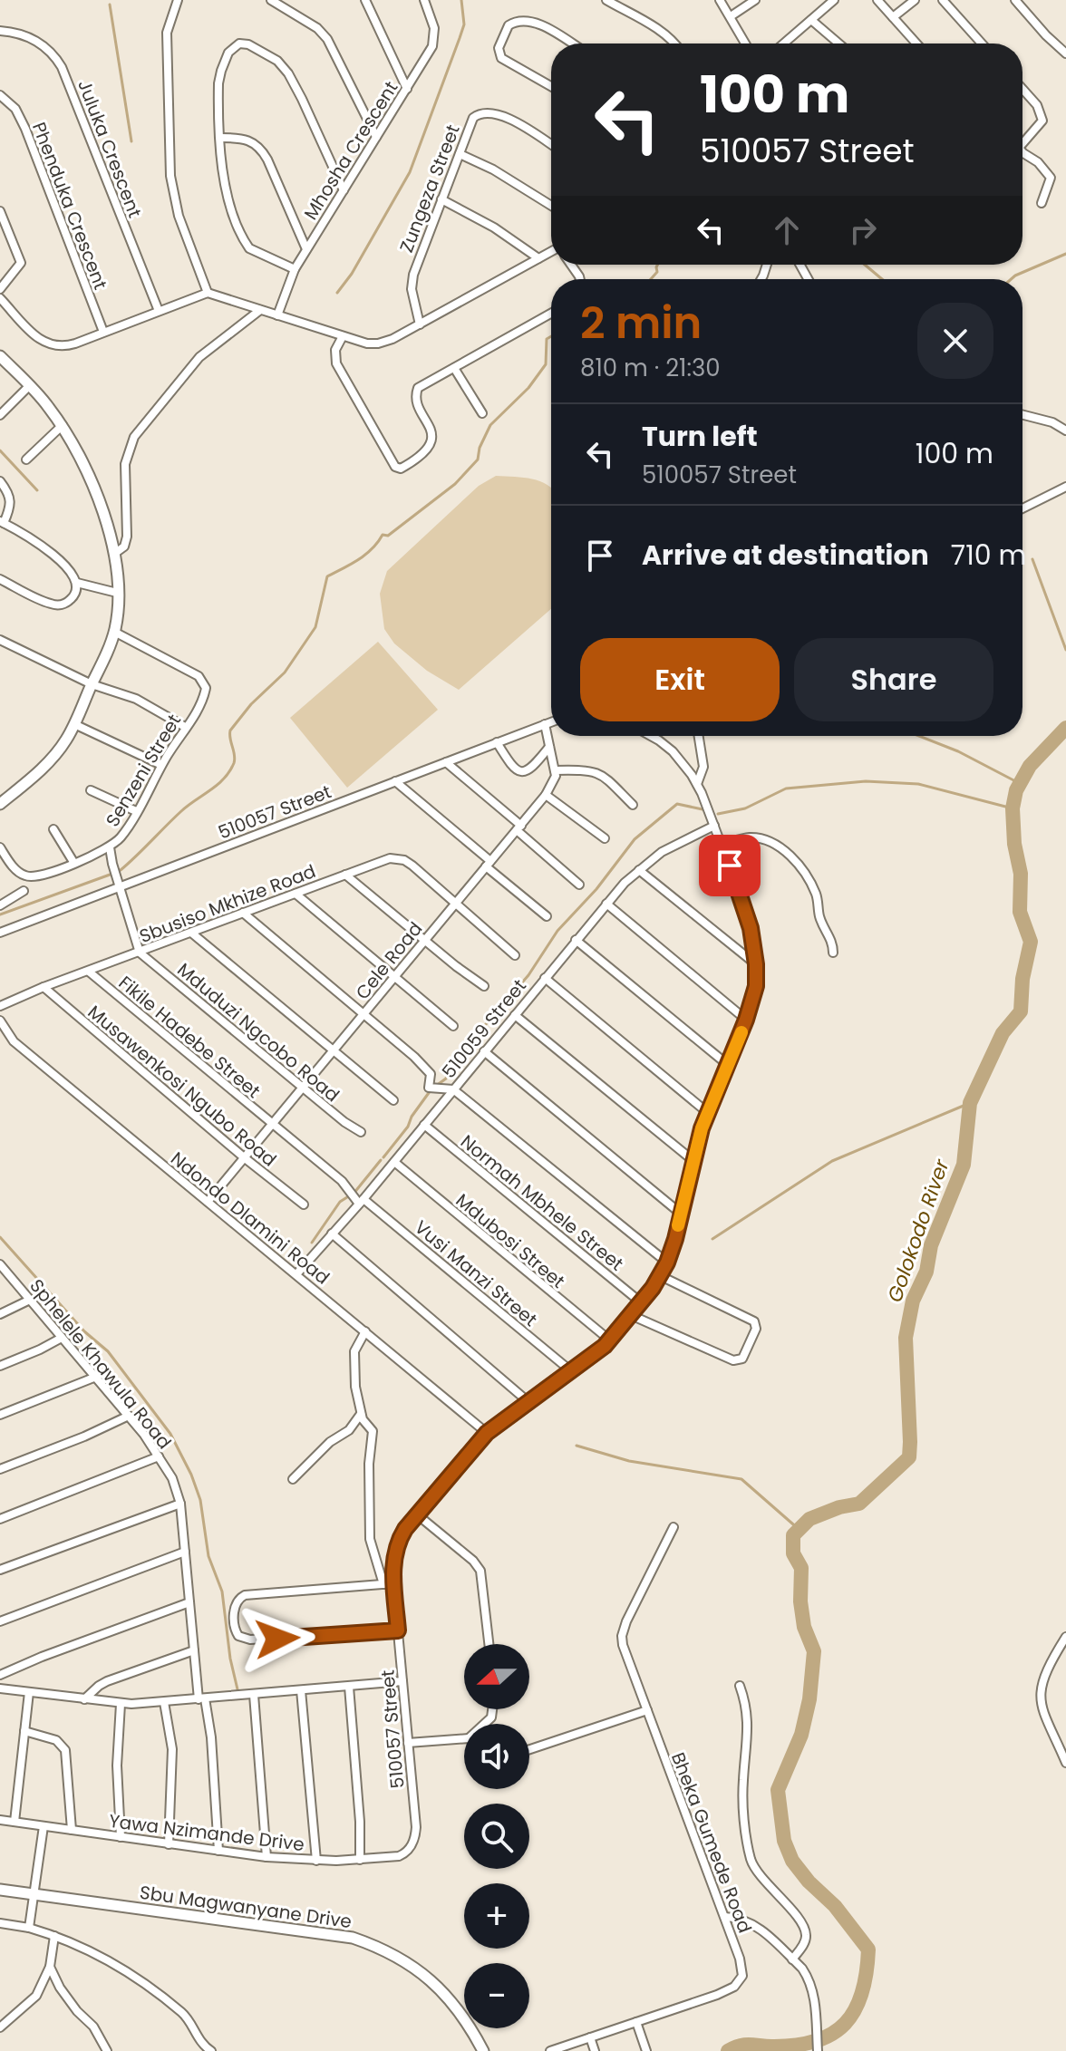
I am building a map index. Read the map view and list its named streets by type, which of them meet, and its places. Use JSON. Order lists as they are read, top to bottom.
{
  "streets": {
    "main road": ["Sbu Magwanyane Drive"],
    "street": [
      "Juluka Crescent",
      "Mhosha Crescent",
      "Zungeza Street",
      "Phenduka Crescent",
      "Senzeni Street",
      "510057 Street",
      "Sbusiso Mkhize Road",
      "Cele Road",
      "510059 Street",
      "Mduduzi Ngcobo Road",
      "Fikile Hadebe Street",
      "Musawenkosi Ngubo Road",
      "Normah Mbhele Street",
      "Ndondo Dlamini Road",
      "Mdubosi Street",
      "Vusi Manzi Street",
      "Sphelele Khawula Road",
      "Yawa Nzimande Drive",
      "Bheka Gumede Road"
    ]
  },
  "crossings": [
    ["510057 Street", "510059 Street"],
    ["510057 Street", "Normah Mbhele Street"],
    ["510057 Street", "Ndondo Dlamini Road"],
    ["510057 Street", "Mdubosi Street"],
    ["510057 Street", "Vusi Manzi Street"],
    ["510057 Street", "Yawa Nzimande Drive"],
    ["Sbusiso Mkhize Road", "Cele Road"],
    ["Sbusiso Mkhize Road", "Mduduzi Ngcobo Road"],
    ["Sbusiso Mkhize Road", "Fikile Hadebe Street"],
    ["Sbusiso Mkhize Road", "Musawenkosi Ngubo Road"],
    ["Cele Road", "Mduduzi Ngcobo Road"],
    ["Cele Road", "Fikile Hadebe Street"],
    ["Cele Road", "Musawenkosi Ngubo Road"],
    ["Cele Road", "Ndondo Dlamini Road"],
    ["510059 Street", "Musawenkosi Ngubo Road"],
    ["510059 Street", "Normah Mbhele Street"],
    ["510059 Street", "Ndondo Dlamini Road"],
    ["510059 Street", "Mdubosi Street"],
    ["510059 Street", "Vusi Manzi Street"],
    ["Fikile Hadebe Street", "Musawenkosi Ngubo Road"],
    ["Musawenkosi Ngubo Road", "Vusi Manzi Street"],
    ["Sphelele Khawula Road", "Yawa Nzimande Drive"]
  ],
  "water": ["Golokodo River"],
  "north": "left",
  "page": {
    "turn": ["100 m", "510057 Street"],
    "heading": ["2 min", "810 m · 21:30"],
    "list": [
      {
        "name": "Turn left",
        "note": "510057 Street",
        "value": "100 m"
      },
      {
        "name": "Arrive at destination",
        "value": "710 m"
      }
    ],
    "buttons": ["Exit", "Share"],
    "map_buttons": ["+", "−"]
  }
}
